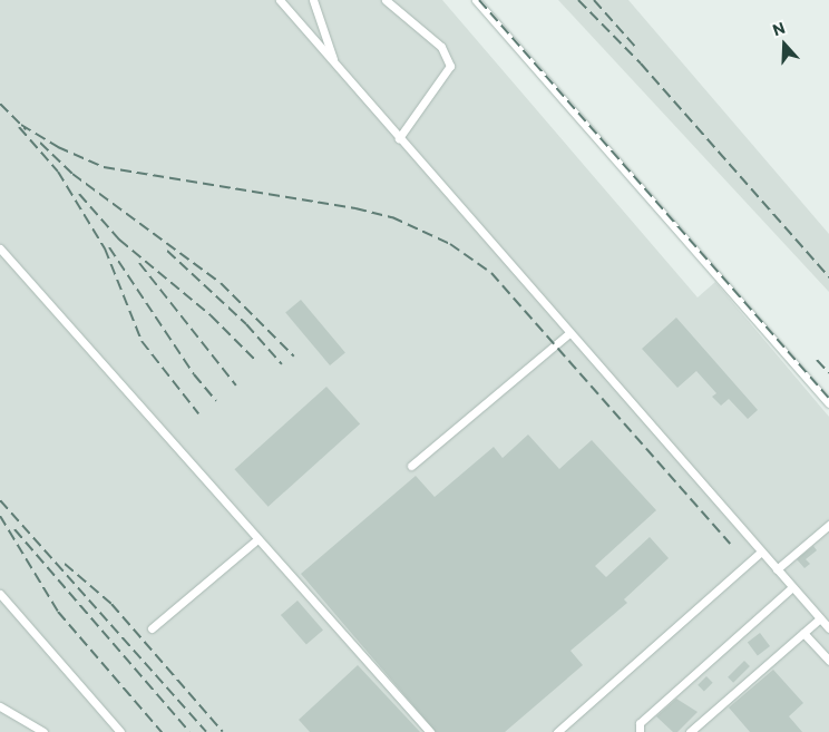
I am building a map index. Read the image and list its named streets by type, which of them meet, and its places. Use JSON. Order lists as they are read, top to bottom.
{
  "north": "top"
}
